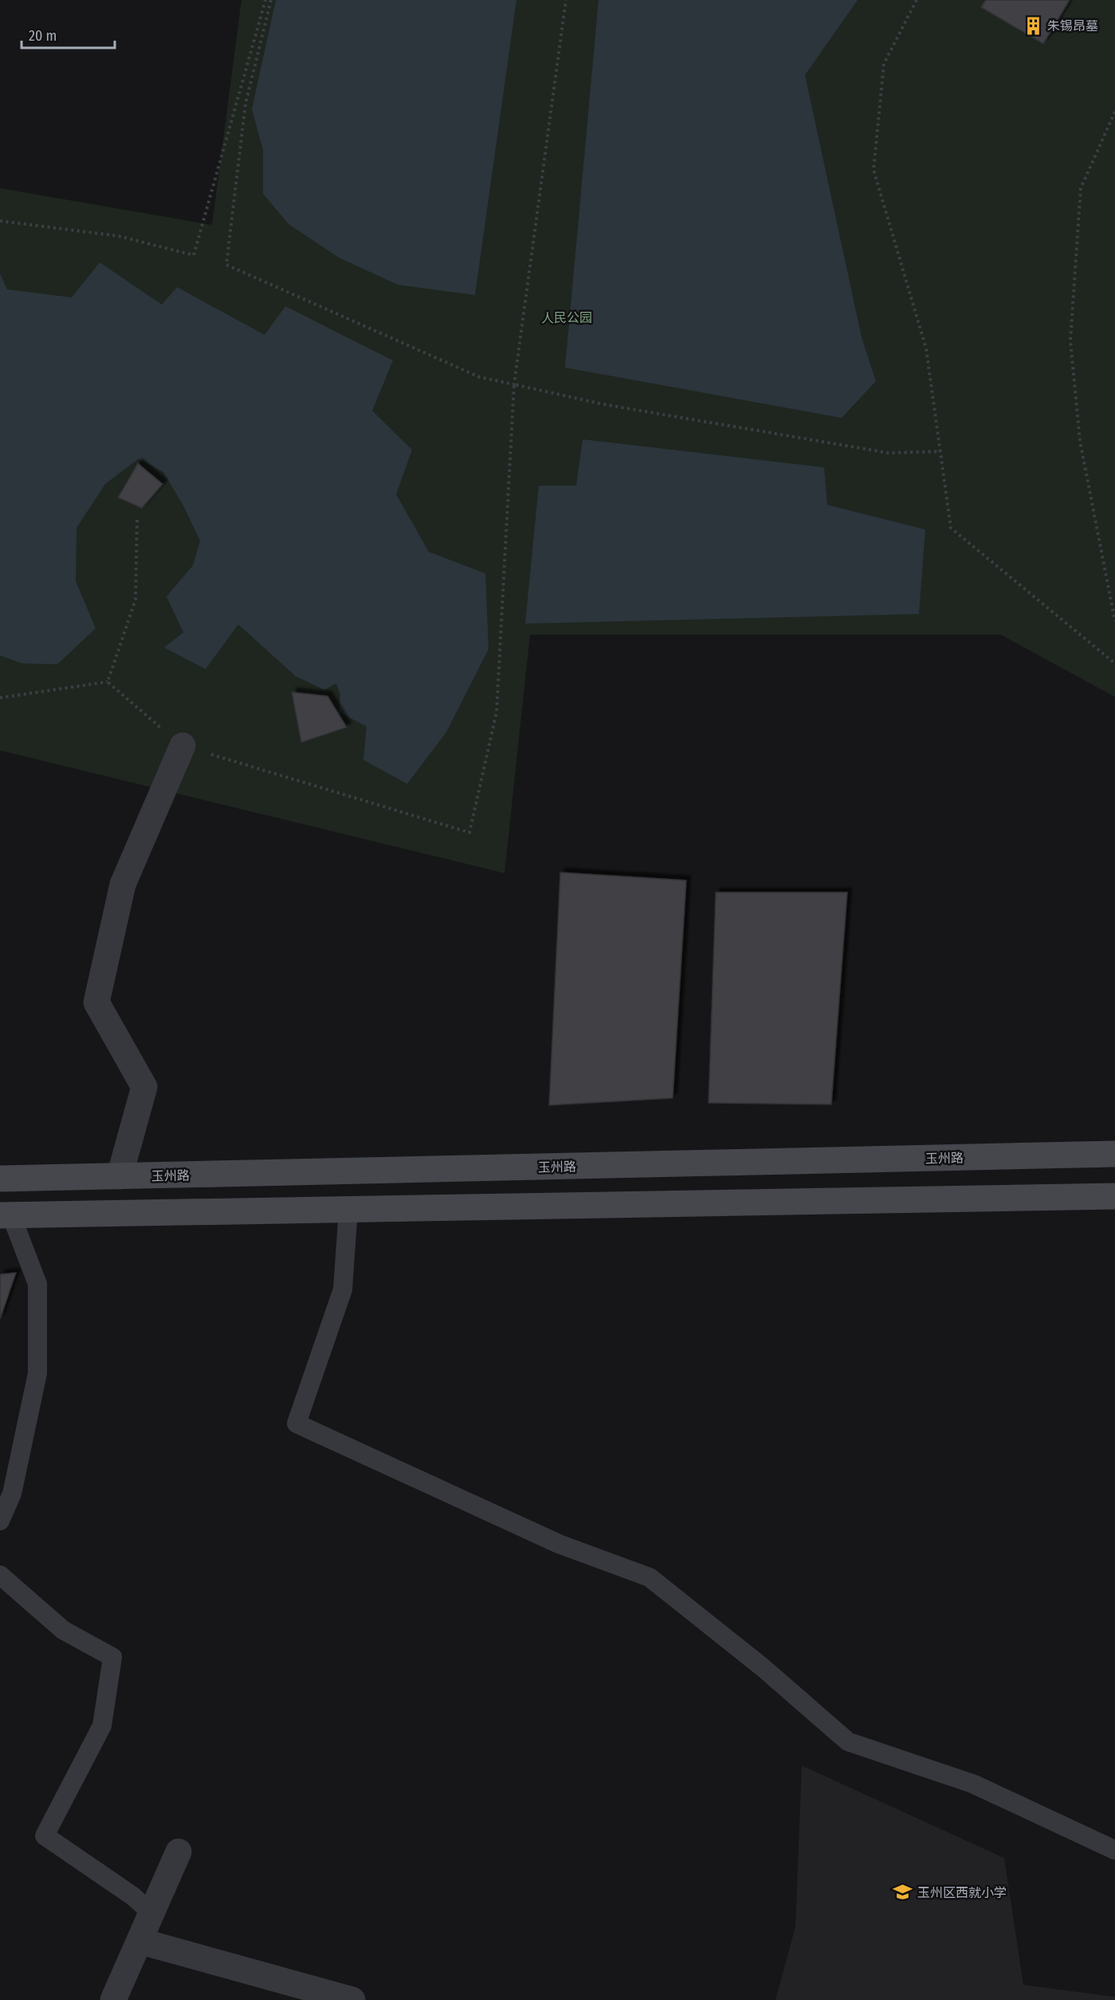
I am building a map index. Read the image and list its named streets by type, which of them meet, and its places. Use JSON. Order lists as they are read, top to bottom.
{
  "streets": {
    "main road": ["玉州路"]
  },
  "parks": ["人民公园"],
  "places": {
    "building": ["朱锡昂墓"],
    "school or university": ["玉州区西就小学"]
  },
  "scale_bar": "20 m"
}
